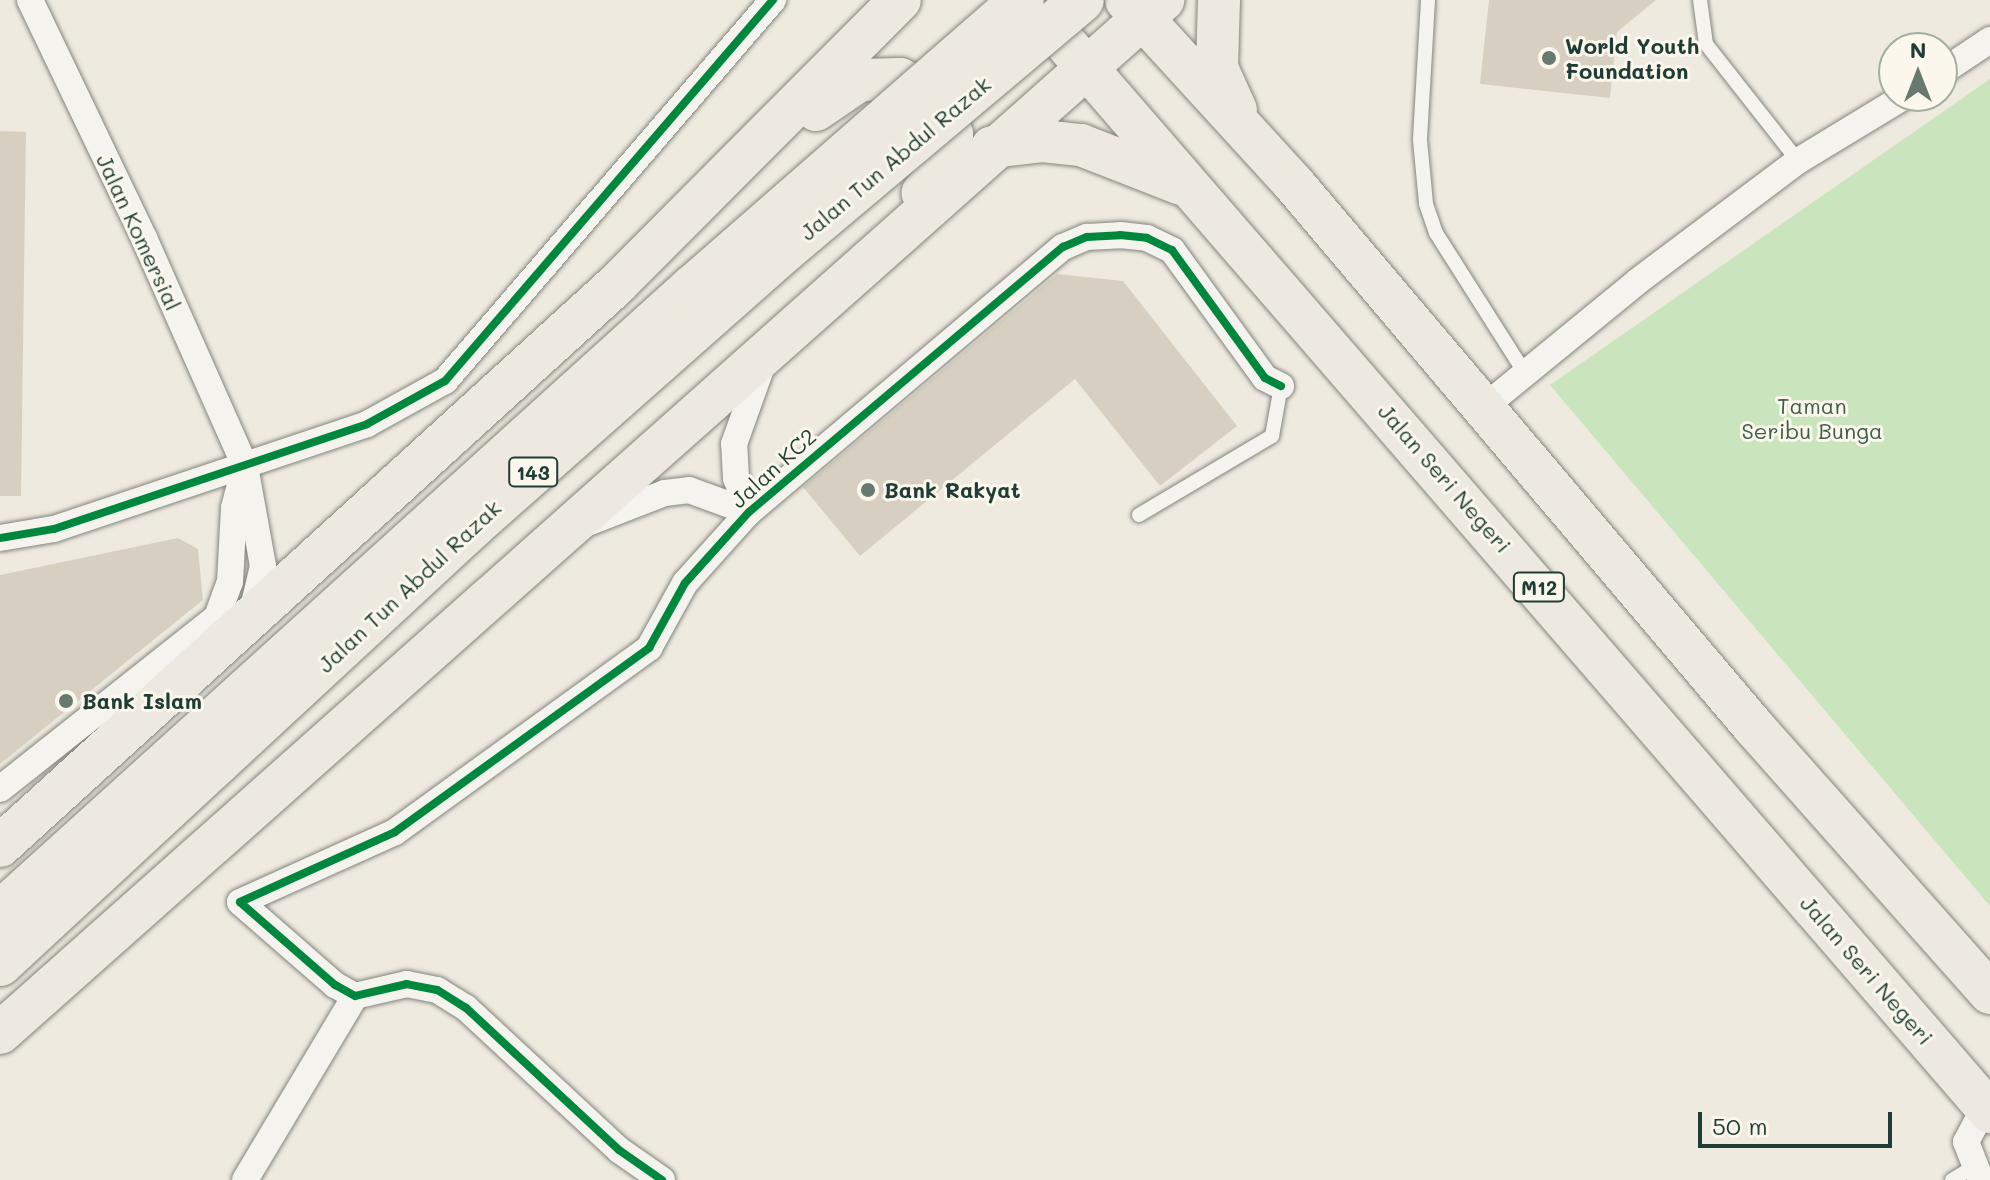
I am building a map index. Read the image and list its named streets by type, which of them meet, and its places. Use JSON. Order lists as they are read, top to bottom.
{
  "streets": {
    "highway": ["Jalan Tun Abdul Razak", "143"],
    "main road": ["Jalan Seri Negeri", "M12"],
    "street": ["Jalan Komersial", "Jalan KC2"]
  },
  "crossings": [
    ["Jalan Seri Negeri", "M12"]
  ],
  "parks": ["Taman Seribu Bunga"],
  "places": ["World Youth Foundation", "Bank Rakyat", "Bank Islam"],
  "scale_bar": "50 m",
  "north": "top"
}
